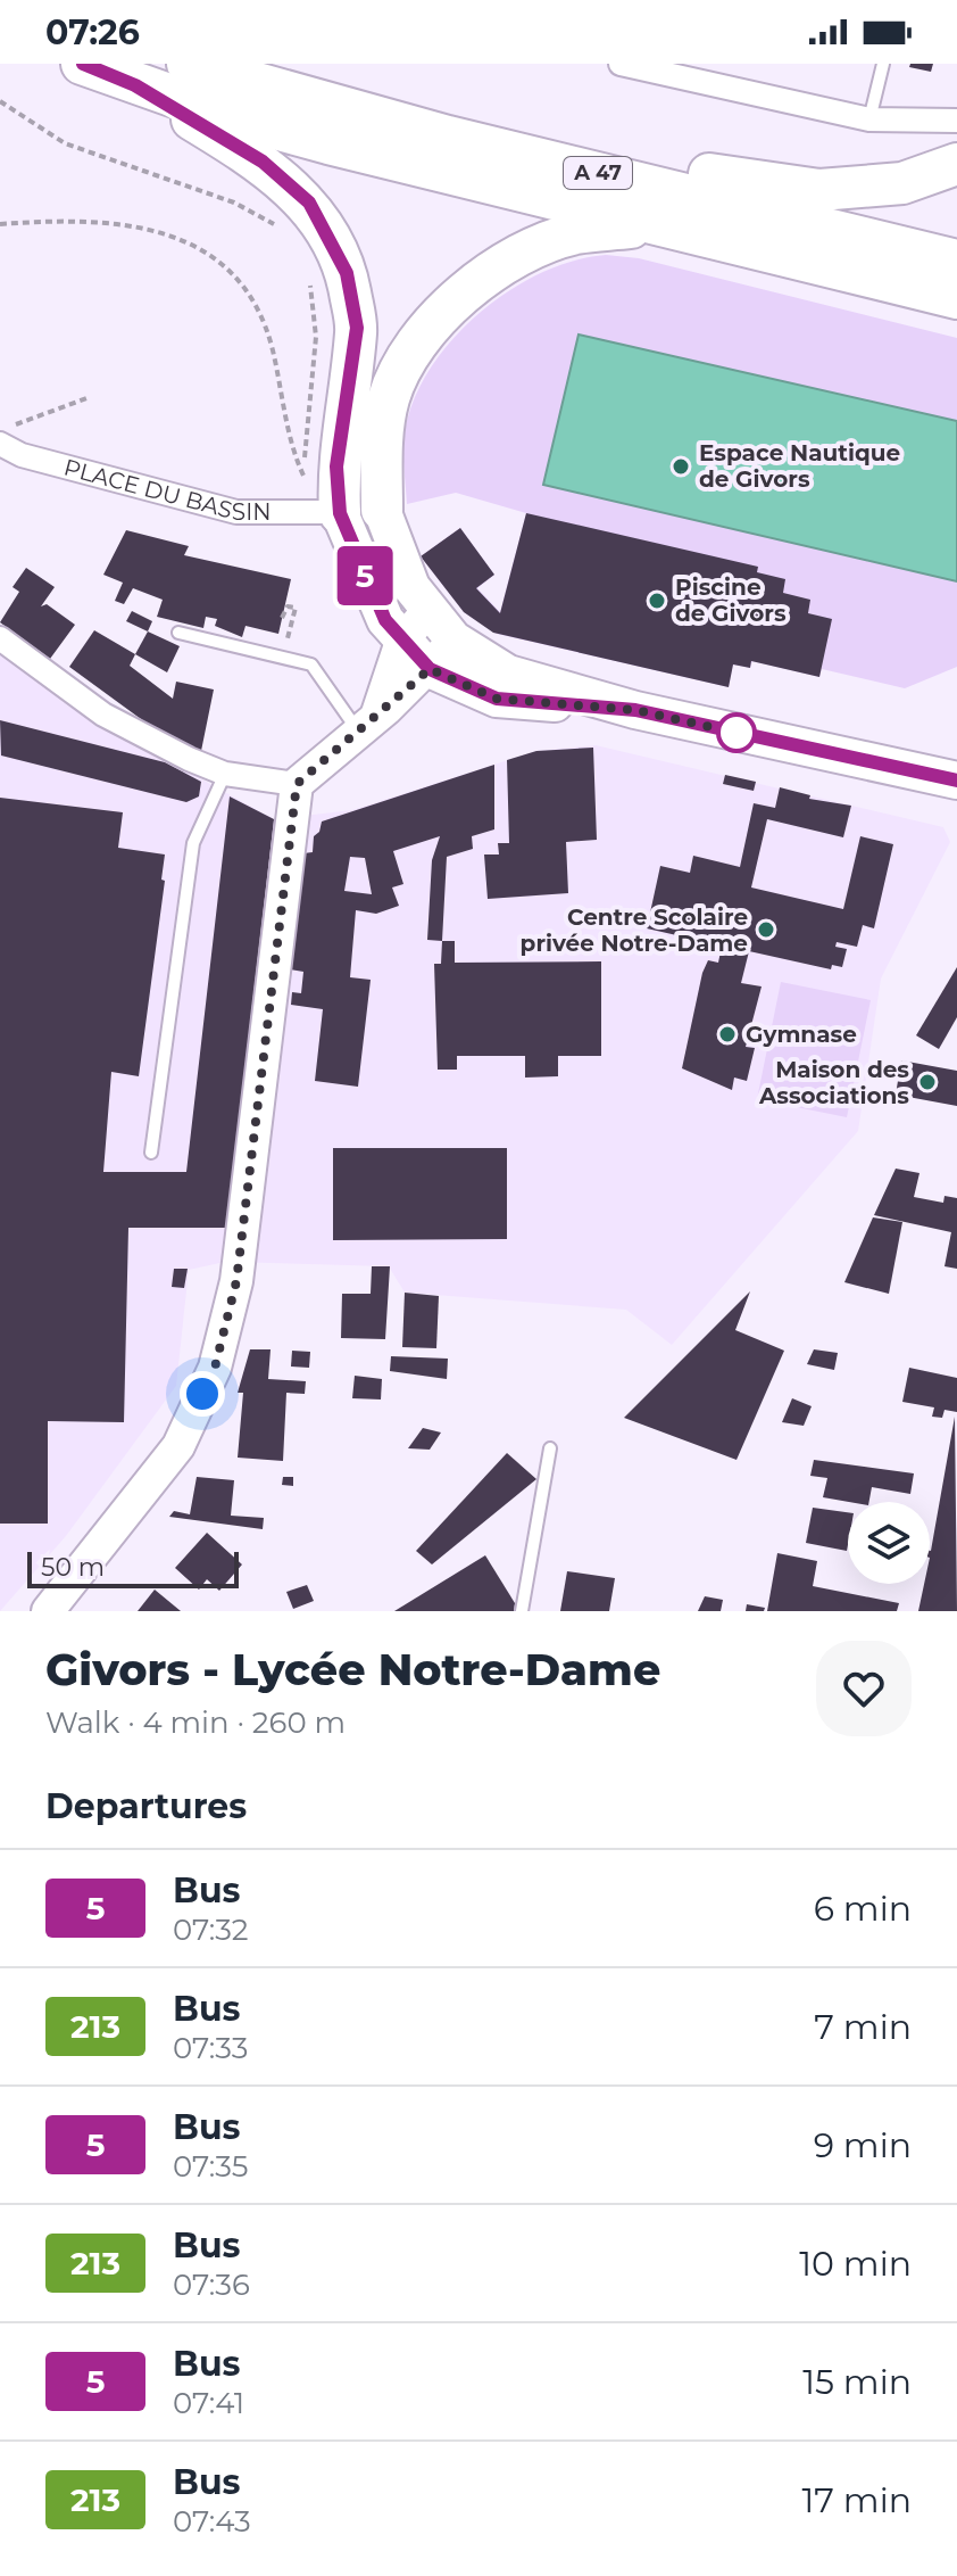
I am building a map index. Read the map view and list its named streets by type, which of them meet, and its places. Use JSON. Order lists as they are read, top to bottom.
{
  "streets": {
    "highway": ["A 47"],
    "street": ["PLACE DU BASSIN"]
  },
  "places": [
    "Espace Nautique de Givors",
    "Piscine de Givors",
    "Centre Scolaire privée Notre-Dame",
    "Gymnase",
    "Maison des Associations"
  ],
  "lines": ["bus line 5"],
  "scale_bar": "50 m",
  "page": {
    "status": "07:26",
    "on_map": "5",
    "scale": "50 m",
    "heading": [
      ["Givors - Lycée Notre-Dame", "Walk · 4 min · 260 m"],
      "Departures"
    ],
    "list": [
      {
        "mark": "5",
        "name": "Bus",
        "note": "07:32",
        "value": "6 min"
      },
      {
        "mark": "213",
        "name": "Bus",
        "note": "07:33",
        "value": "7 min"
      },
      {
        "mark": "5",
        "name": "Bus",
        "note": "07:35",
        "value": "9 min"
      },
      {
        "mark": "213",
        "name": "Bus",
        "note": "07:36",
        "value": "10 min"
      },
      {
        "mark": "5",
        "name": "Bus",
        "note": "07:41",
        "value": "15 min"
      },
      {
        "mark": "213",
        "name": "Bus",
        "note": "07:43",
        "value": "17 min"
      }
    ]
  }
}
